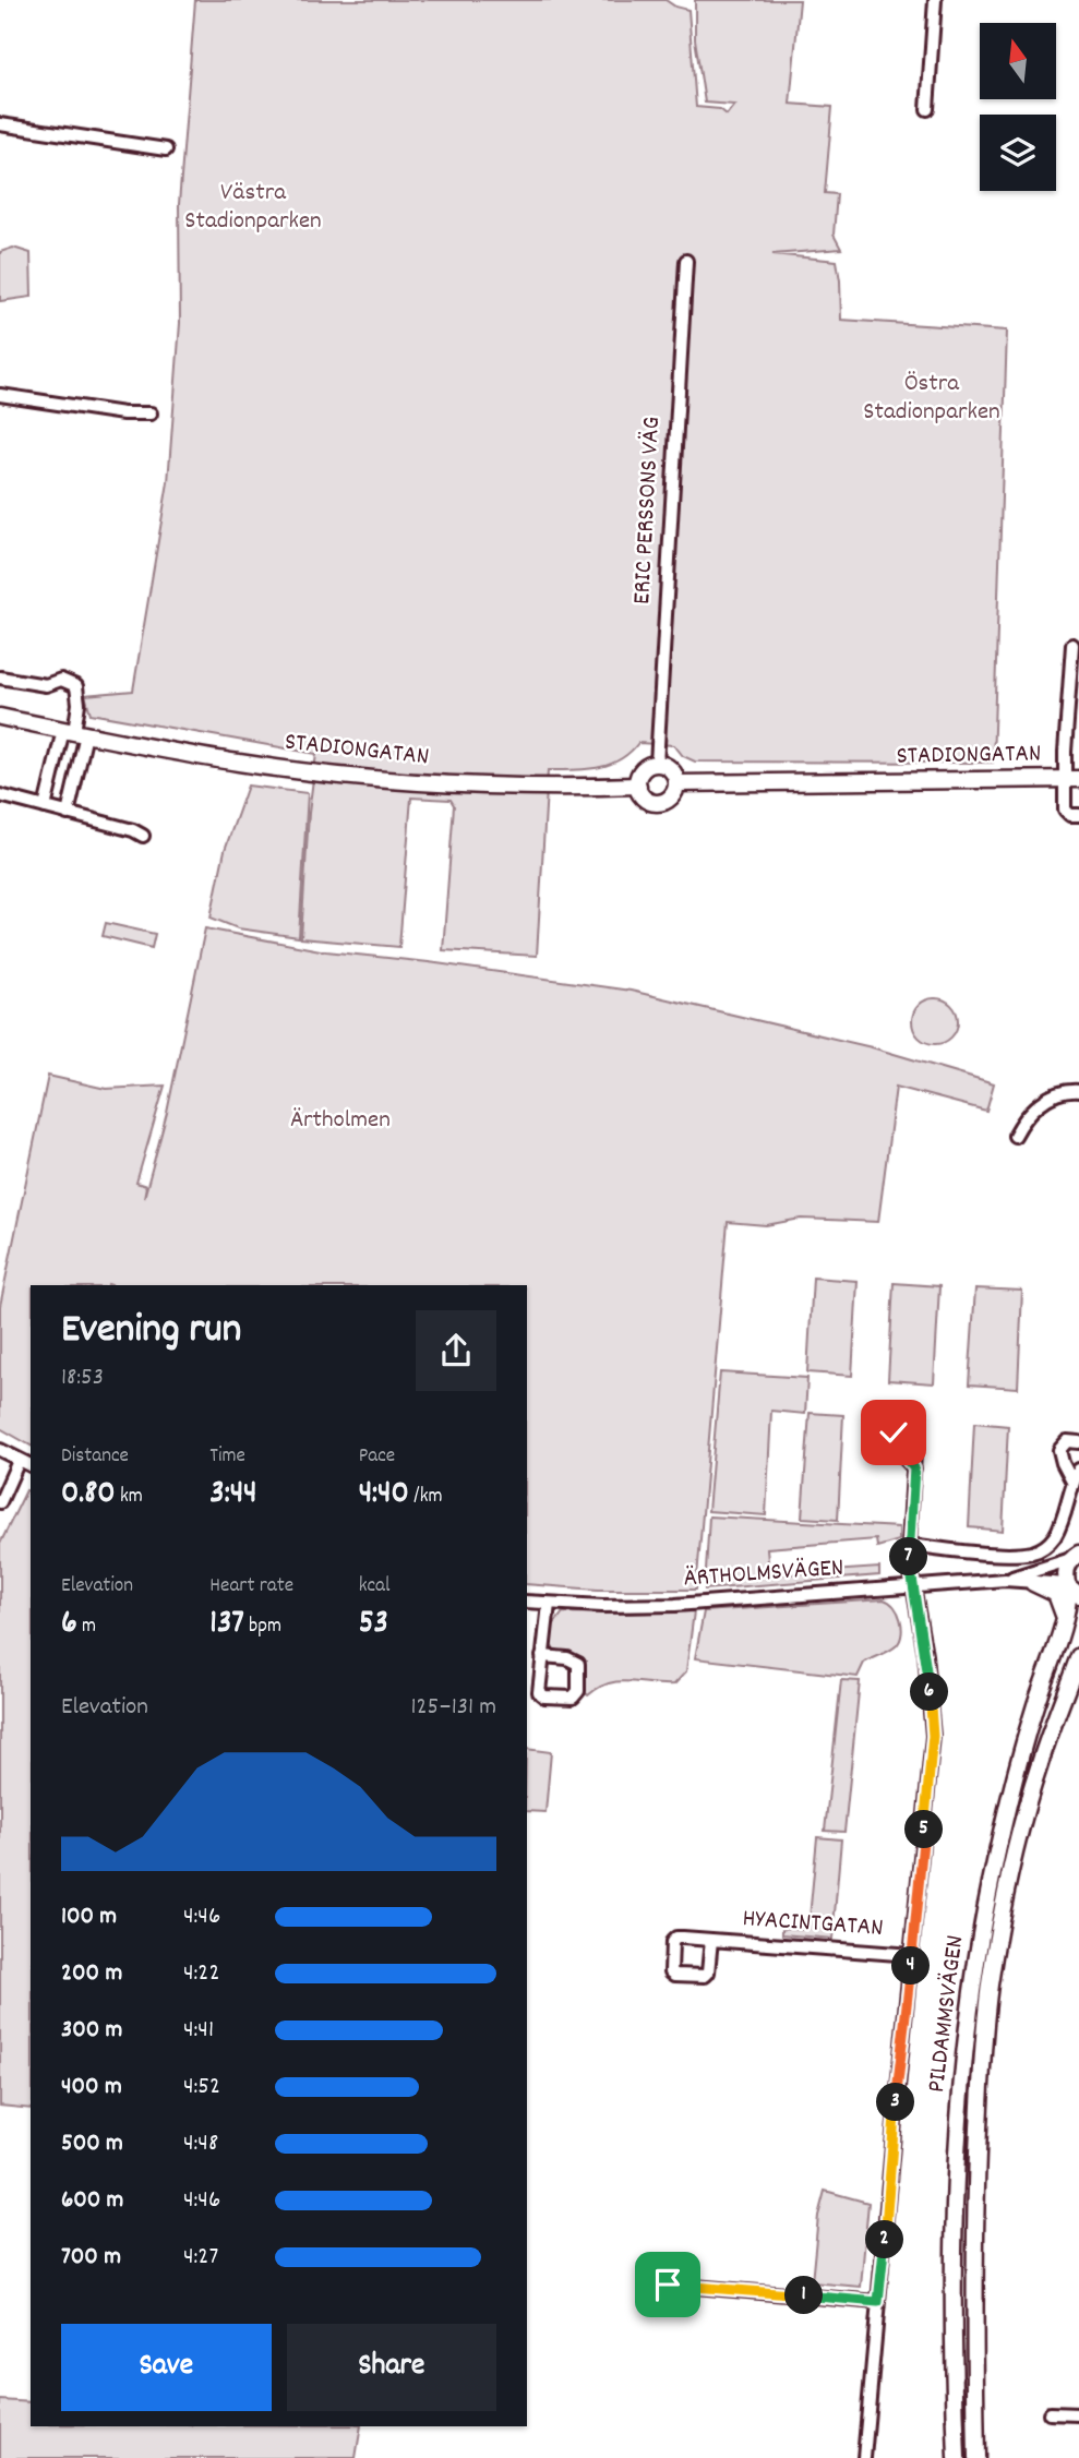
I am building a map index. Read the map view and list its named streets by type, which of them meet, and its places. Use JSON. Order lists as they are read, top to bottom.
{
  "streets": {
    "main road": ["STADIONGATAN", "ÄRTHOLMSVÄGEN", "PILDAMMSVÄGEN"],
    "street": ["ERIC PERSSONS VÄG", "HYACINTGATAN"]
  },
  "crossings": [
    ["ERIC PERSSONS VÄG", "STADIONGATAN"],
    ["ÄRTHOLMSVÄGEN", "PILDAMMSVÄGEN"]
  ],
  "parks": ["Västra Stadionparken", "Östra Stadionparken", "Ärtholmen"],
  "north": "top",
  "page": {
    "heading": ["Evening run", "18:53"],
    "stats": [
      ["Distance", "0.80 km"],
      ["Time", "3:44"],
      ["Pace", "4:40 /km"],
      ["Elevation", "6 m"],
      ["Heart rate", "137 bpm"],
      ["kcal", "53"]
    ],
    "pins": [
      "7",
      "6",
      "5",
      "4",
      "3",
      "2",
      "1"
    ],
    "chart": ["Elevation", "125–131 m"],
    "list": [
      {
        "name": "100 m",
        "note": "4:46"
      },
      {
        "name": "200 m",
        "note": "4:22"
      },
      {
        "name": "300 m",
        "note": "4:41"
      },
      {
        "name": "400 m",
        "note": "4:52"
      },
      {
        "name": "500 m",
        "note": "4:48"
      },
      {
        "name": "600 m",
        "note": "4:46"
      },
      {
        "name": "700 m",
        "note": "4:27"
      }
    ],
    "buttons": ["Save", "Share"]
  }
}
